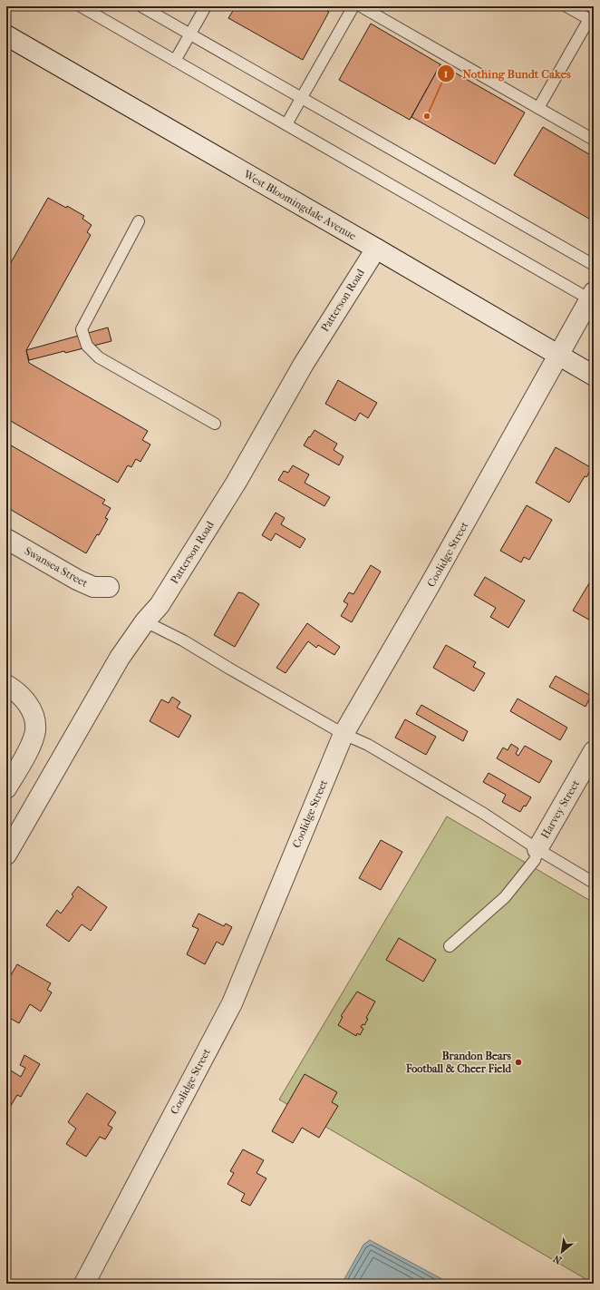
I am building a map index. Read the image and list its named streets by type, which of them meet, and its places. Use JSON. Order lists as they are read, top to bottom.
{
  "streets": {
    "street": [
      "West Bloomingdale Avenue",
      "Patterson Road",
      "Coolidge Street",
      "Swansea Street",
      "Harvey Street"
    ]
  },
  "crossings": [
    ["West Bloomingdale Avenue", "Patterson Road"],
    ["West Bloomingdale Avenue", "Coolidge Street"]
  ],
  "places": ["Nothing Bundt Cakes", "Brandon Bears Football & Cheer Field"],
  "north": "bottom left"
}
